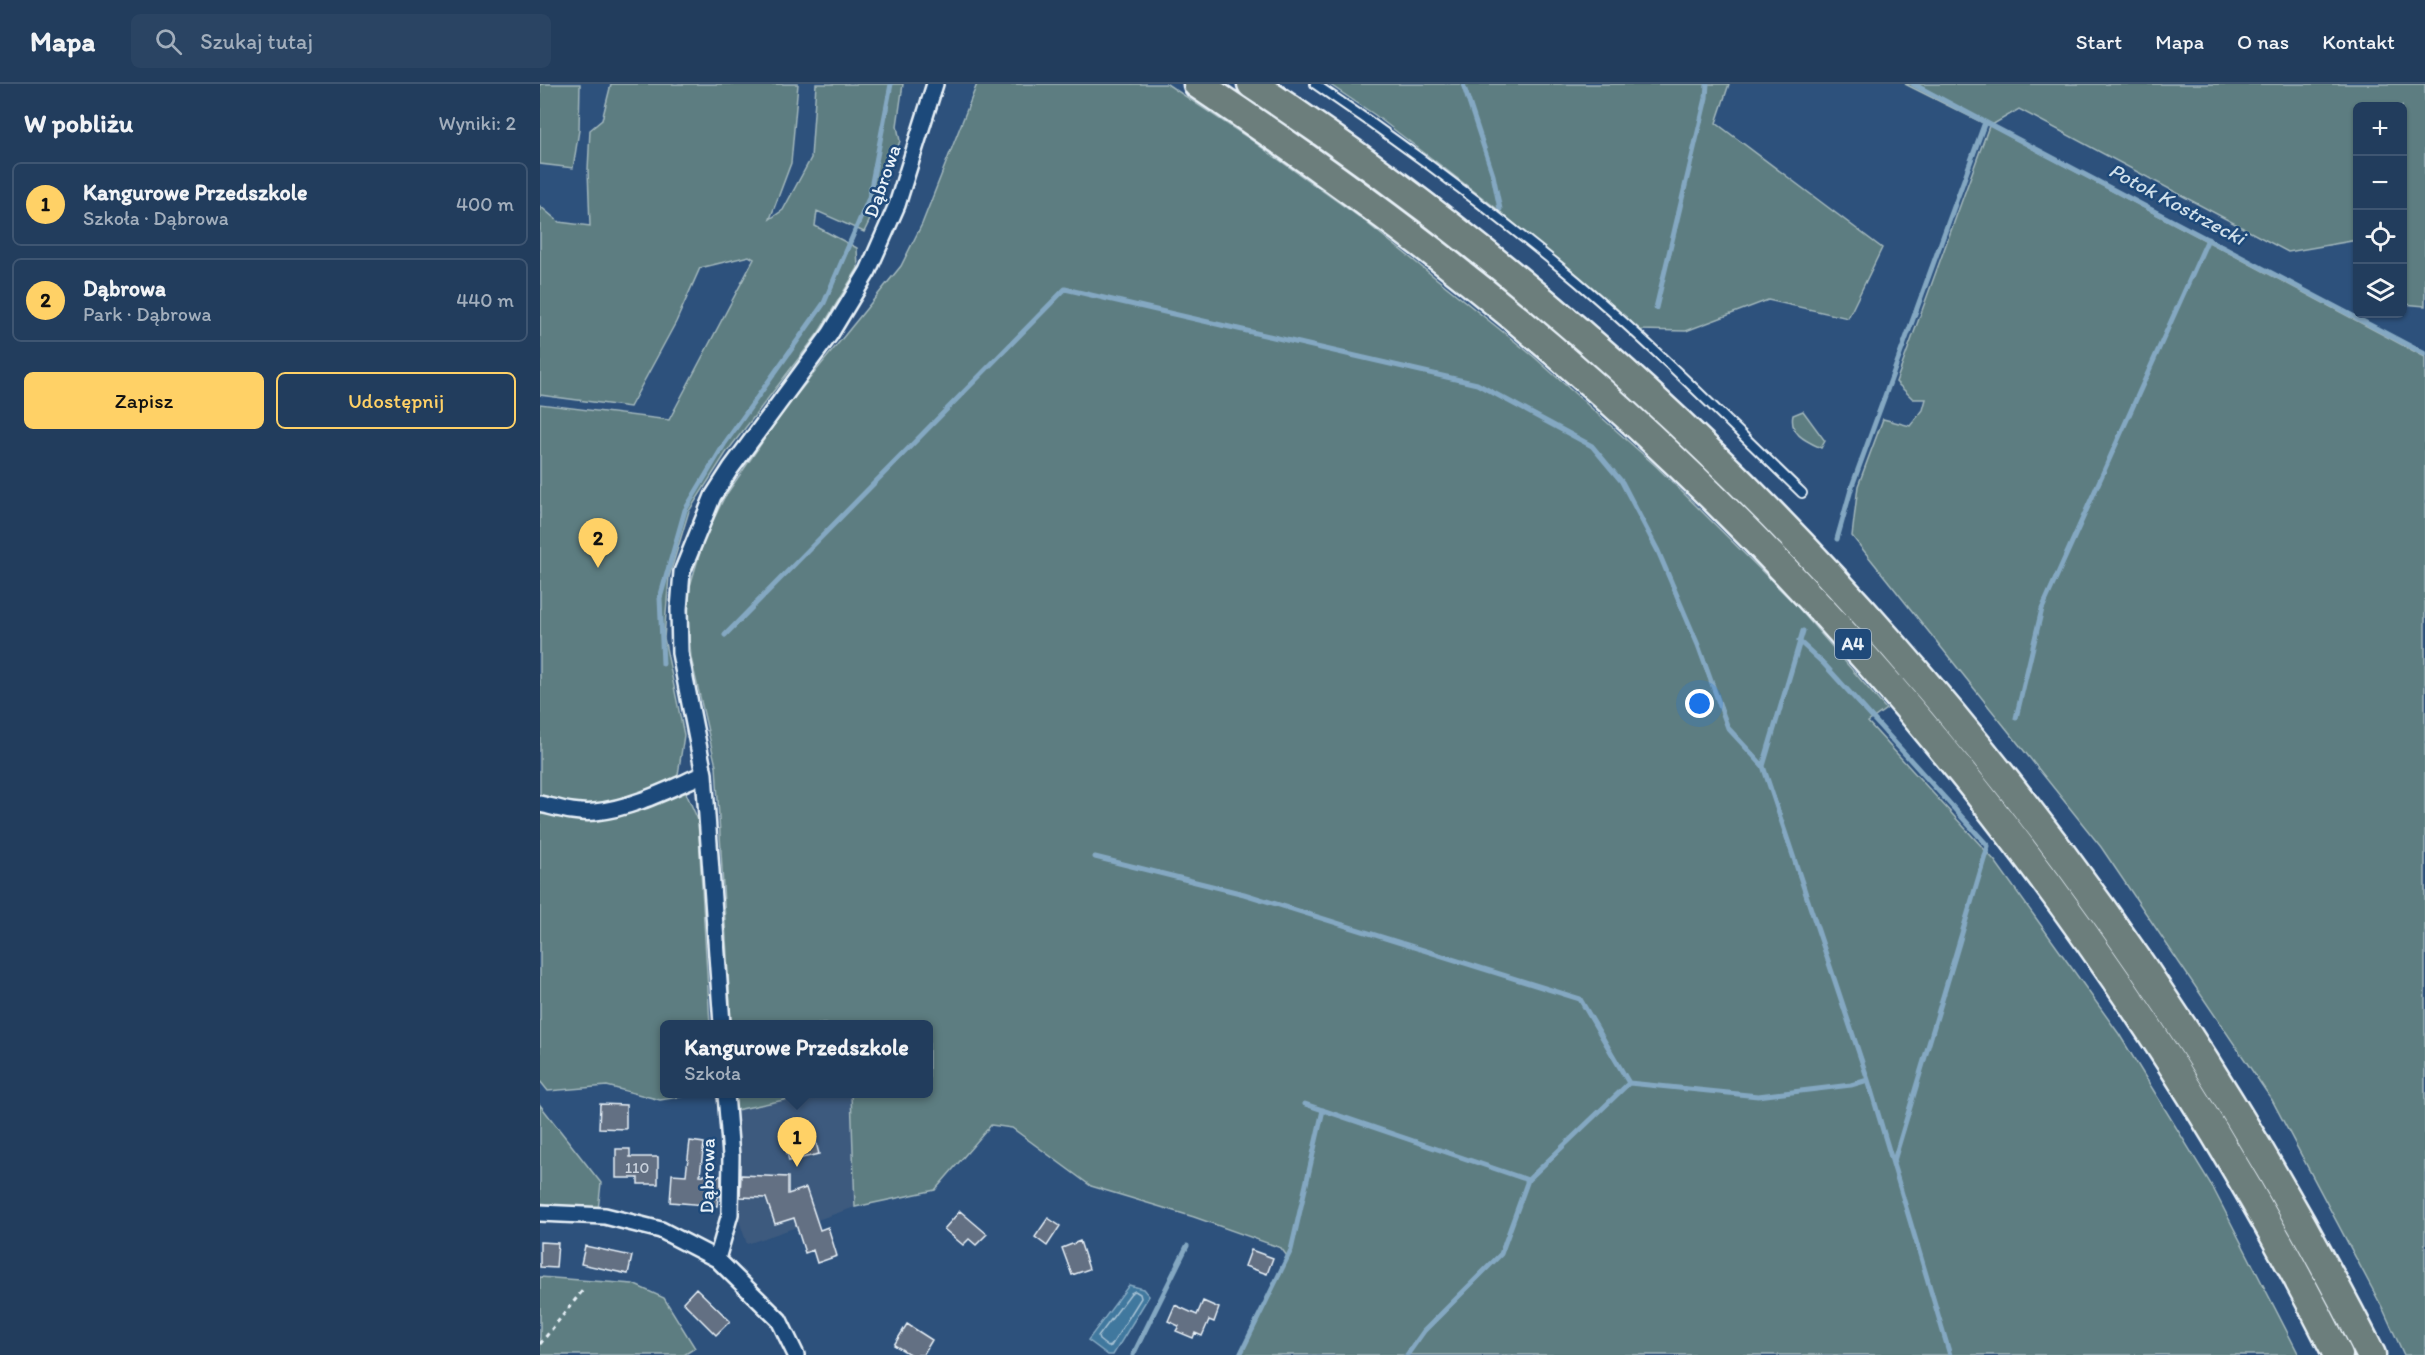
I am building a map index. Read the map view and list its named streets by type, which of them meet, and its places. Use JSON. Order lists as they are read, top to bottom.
{
  "streets": {
    "highway": ["A4"],
    "street": ["Dąbrowa"]
  },
  "water": ["Potok Kostrzecki"],
  "house_numbers": ["110"],
  "page": {
    "header": "Mapa",
    "search": "Szukaj tutaj",
    "nav": [
      "Start",
      "Mapa",
      "O nas",
      "Kontakt"
    ],
    "heading": ["W pobliżu", "Wyniki: 2"],
    "map_buttons": ["+", "−"],
    "list": [
      {
        "mark": "1",
        "name": "Kangurowe Przedszkole",
        "note": "Szkoła · Dąbrowa",
        "value": "400 m"
      },
      {
        "mark": "2",
        "name": "Dąbrowa",
        "note": "Park · Dąbrowa",
        "value": "440 m"
      }
    ],
    "buttons": ["Zapisz", "Udostępnij"],
    "pins": ["2", "1"],
    "popup": ["Kangurowe Przedszkole", "Szkoła"]
  }
}
